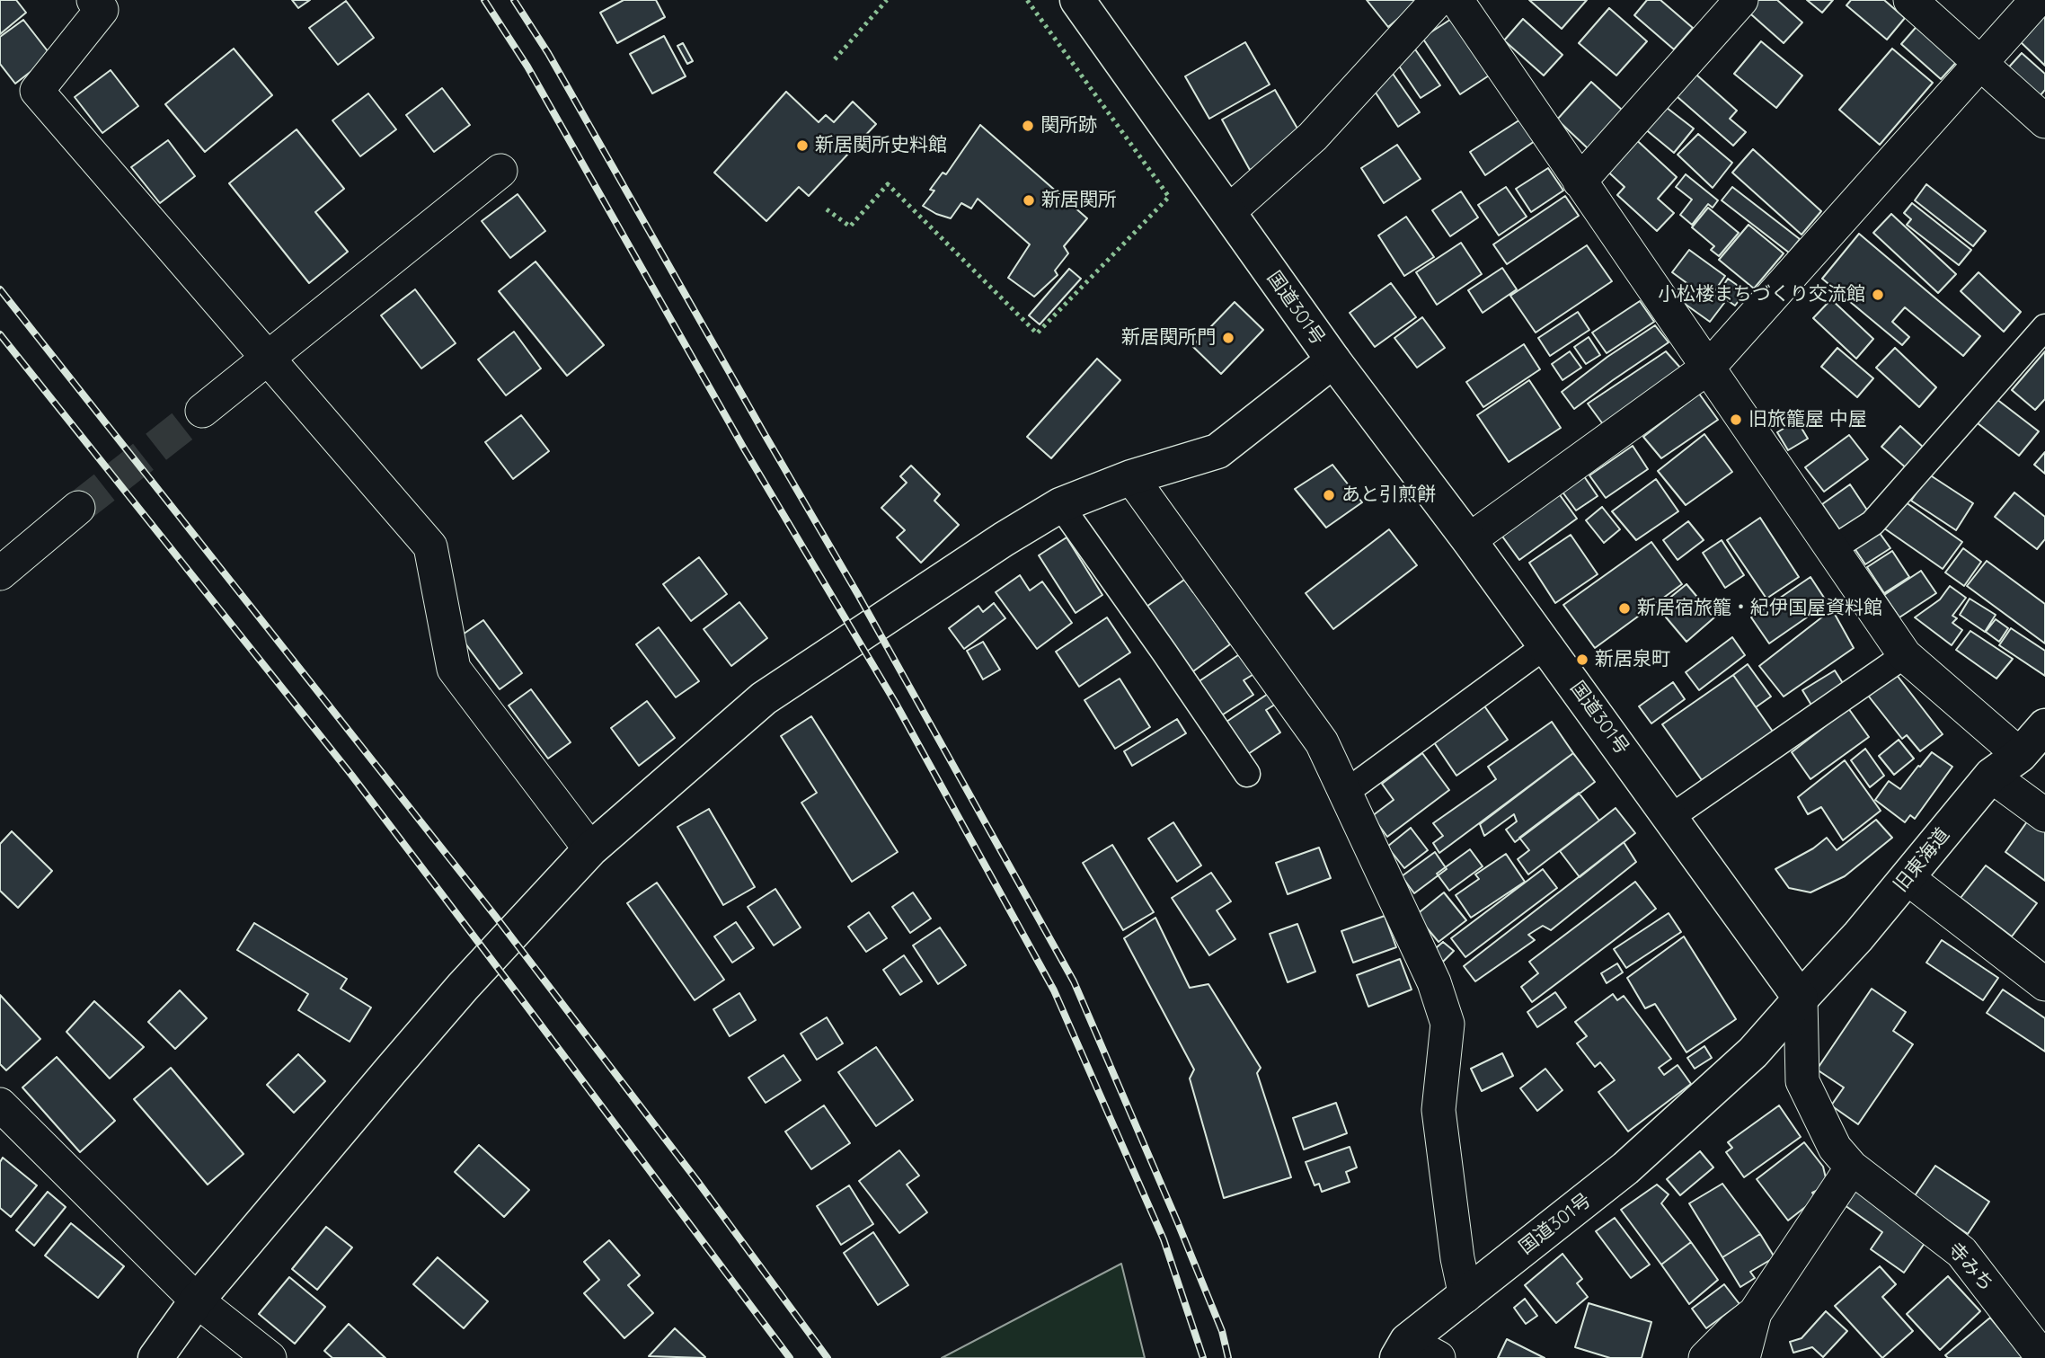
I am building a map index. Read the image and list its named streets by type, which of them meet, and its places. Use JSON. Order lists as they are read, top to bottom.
{
  "streets": {
    "main road": ["国道301号", "旧東海道"],
    "street": ["寺みち"]
  },
  "crossings": [
    ["国道301号", "旧東海道"],
    ["国道301号", "寺みち"],
    ["旧東海道", "寺みち"]
  ],
  "places": [
    "関所跡",
    "新居関所史料館",
    "新居関所",
    "小松楼まちづくり交流館",
    "新居関所門",
    "旧旅籠屋 中屋",
    "あと引煎餅",
    "新居宿旅籠・紀伊国屋資料館",
    "新居泉町"
  ]
}
